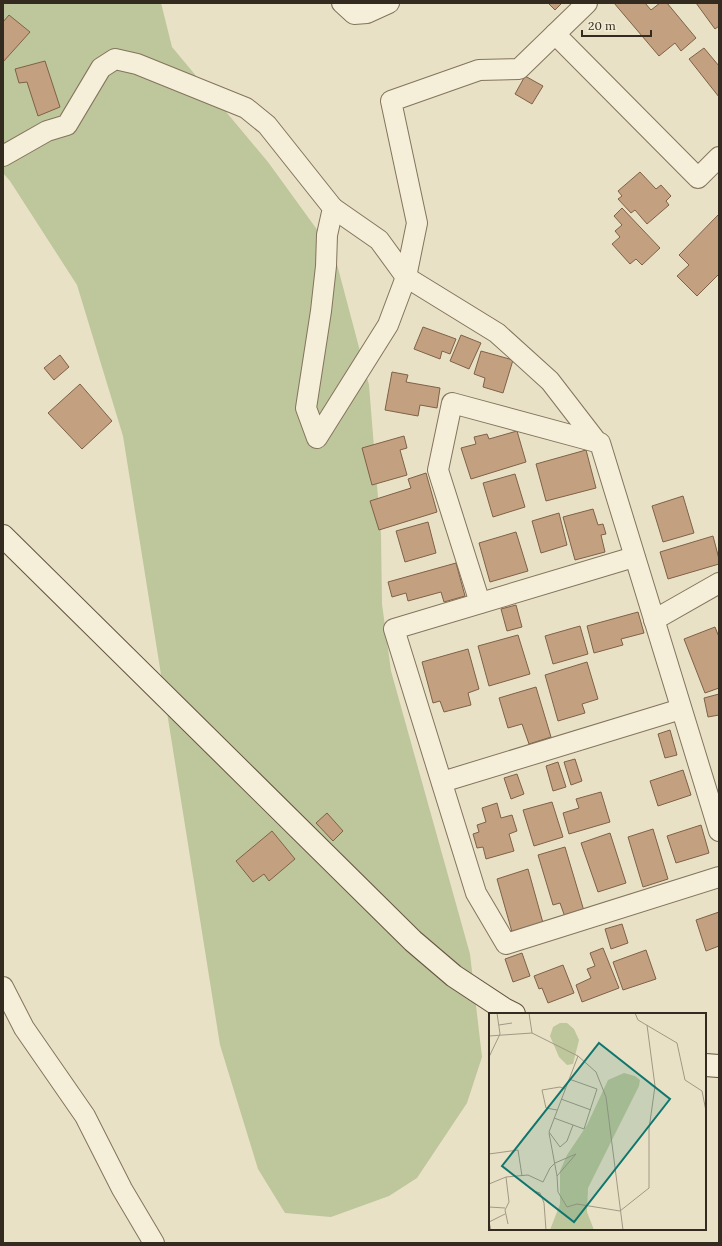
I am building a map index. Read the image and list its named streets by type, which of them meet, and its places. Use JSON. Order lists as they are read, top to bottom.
{
  "scale_bar": "20 m"
}
